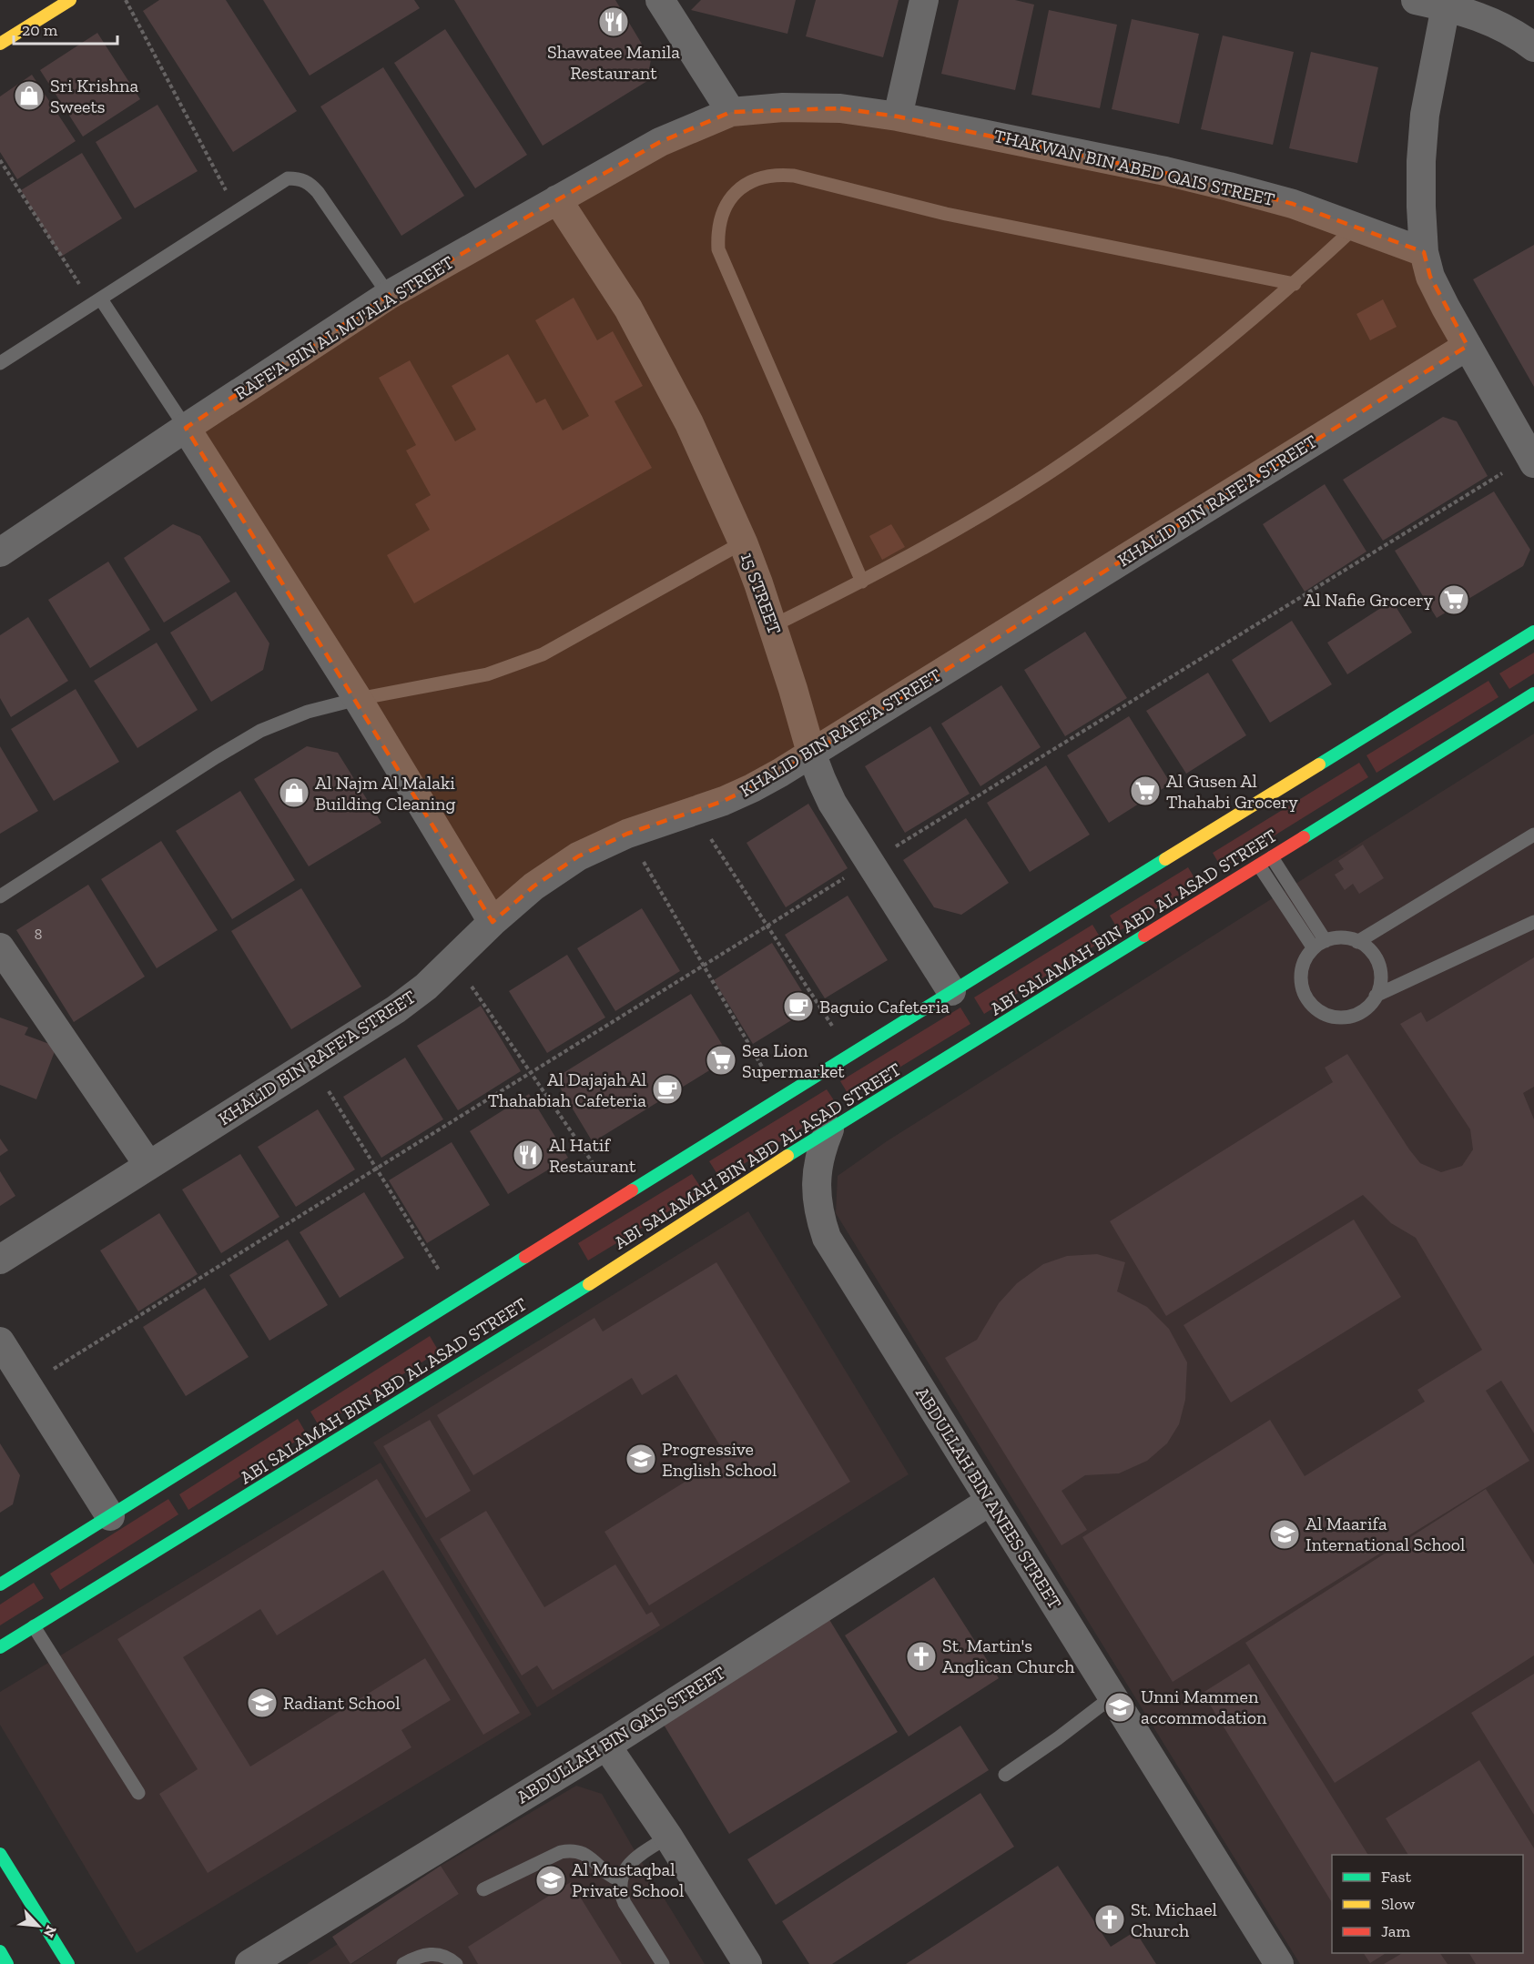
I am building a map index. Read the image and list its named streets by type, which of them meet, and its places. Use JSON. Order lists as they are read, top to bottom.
{
  "streets": {
    "street": [
      "THAKWAN BIN ABED QAIS STREET",
      "RAFE'A BIN AL MU'ALA STREET",
      "KHALID BIN RAFE'A STREET",
      "15 STREET",
      "ABI SALAMAH BIN ABD AL ASAD STREET",
      "ABDULLAH BIN ANEES STREET",
      "ABDULLAH BIN QAIS STREET"
    ]
  },
  "crossings": [
    ["THAKWAN BIN ABED QAIS STREET", "RAFE'A BIN AL MU'ALA STREET"],
    ["RAFE'A BIN AL MU'ALA STREET", "15 STREET"],
    ["KHALID BIN RAFE'A STREET", "15 STREET"],
    ["15 STREET", "ABI SALAMAH BIN ABD AL ASAD STREET"],
    ["ABI SALAMAH BIN ABD AL ASAD STREET", "ABDULLAH BIN ANEES STREET"],
    ["ABDULLAH BIN ANEES STREET", "ABDULLAH BIN QAIS STREET"]
  ],
  "places": {
    "restaurant": ["Shawatee Manila Restaurant", "Al Hatif Restaurant"],
    "shop": ["Sri Krishna Sweets", "Al Najm Al Malaki Building Cleaning"],
    "supermarket": ["Al Nafie Grocery", "Al Gusen Al Thahabi Grocery", "Sea Lion Supermarket"],
    "cafe": ["Baguio Cafeteria", "Al Dajajah Al Thahabiah Cafeteria"],
    "school or university": [
      "Progressive English School",
      "Al Maarifa International School",
      "Radiant School",
      "Unni Mammen accommodation",
      "Al Mustaqbal Private School"
    ],
    "church": ["St. Martin's Anglican Church", "St. Michael Church"]
  },
  "house_numbers": ["8"],
  "legend": ["Fast", "Slow", "Jam"],
  "scale_bar": "20 m",
  "north": "bottom right"
}
